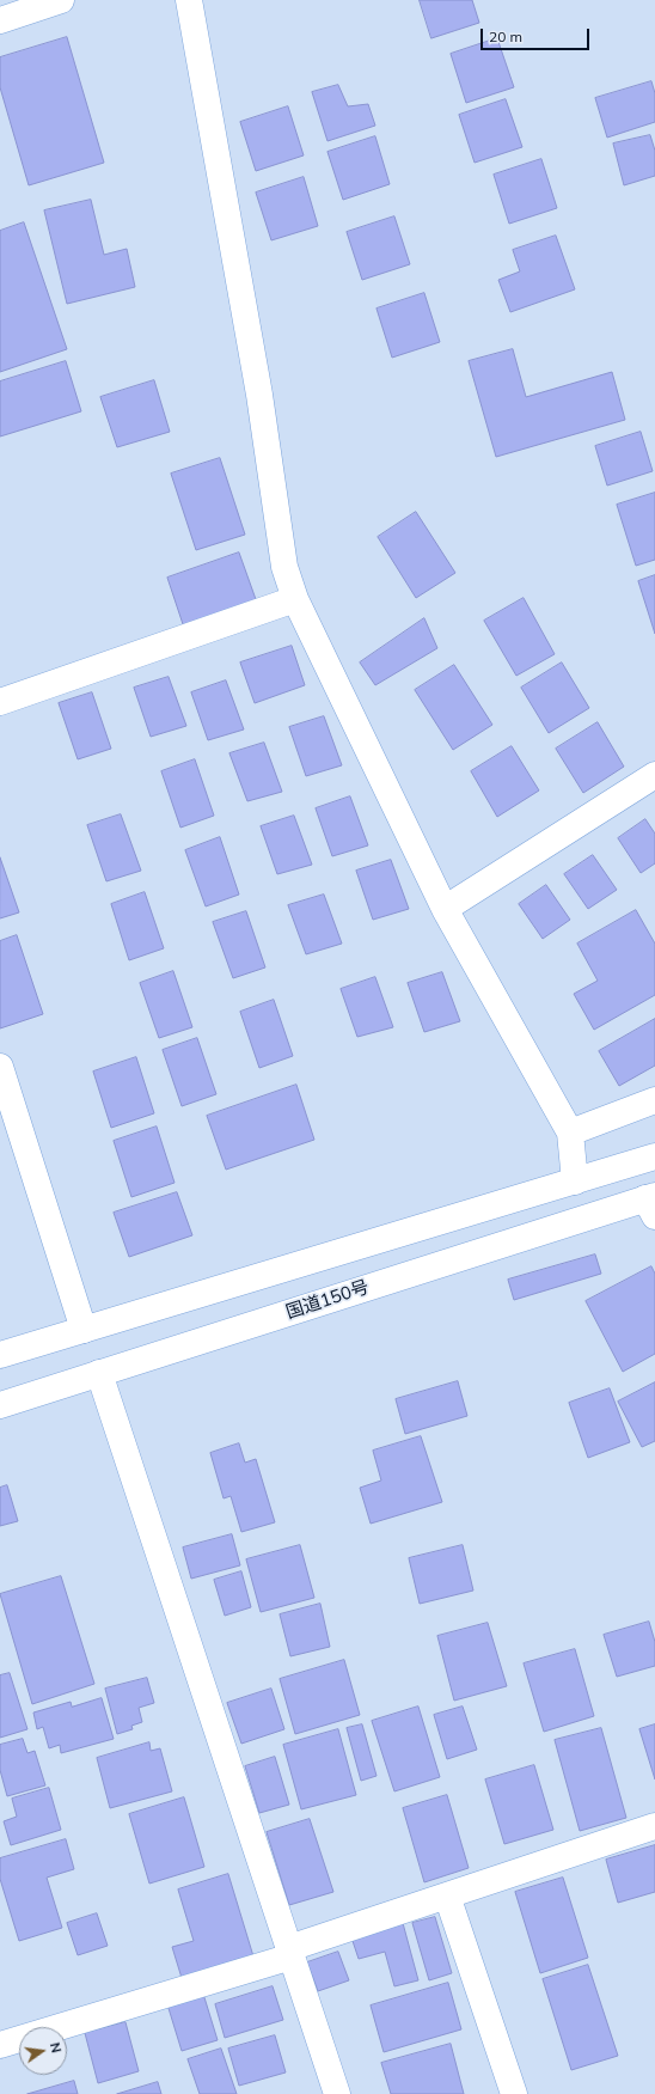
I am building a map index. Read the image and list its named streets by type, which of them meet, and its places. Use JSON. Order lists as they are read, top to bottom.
{
  "streets": {
    "main road": ["国道150号"]
  },
  "scale_bar": "20 m",
  "north": "right"
}
